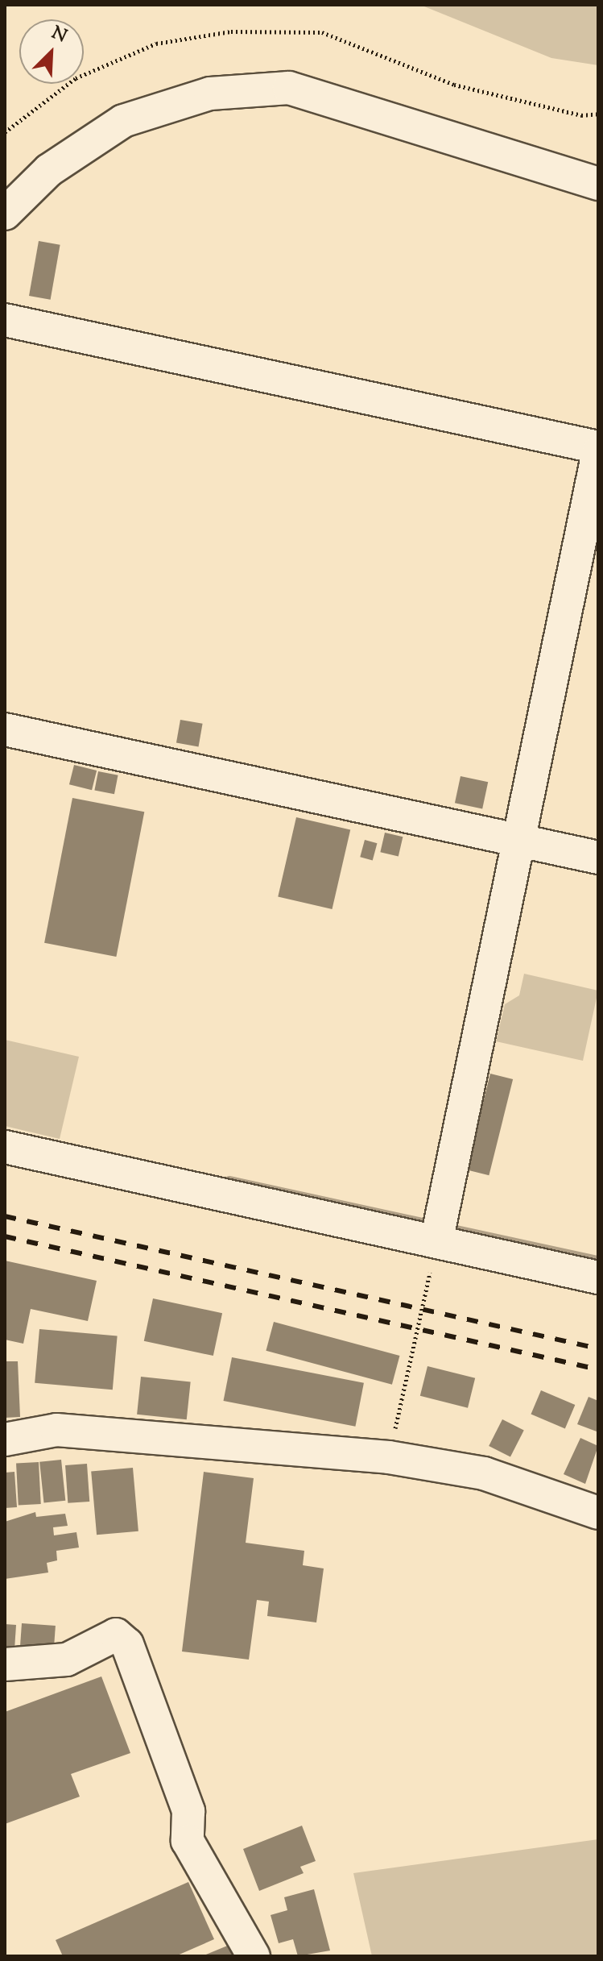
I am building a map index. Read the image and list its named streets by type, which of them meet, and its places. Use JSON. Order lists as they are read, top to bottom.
{
  "north": "top right"
}
